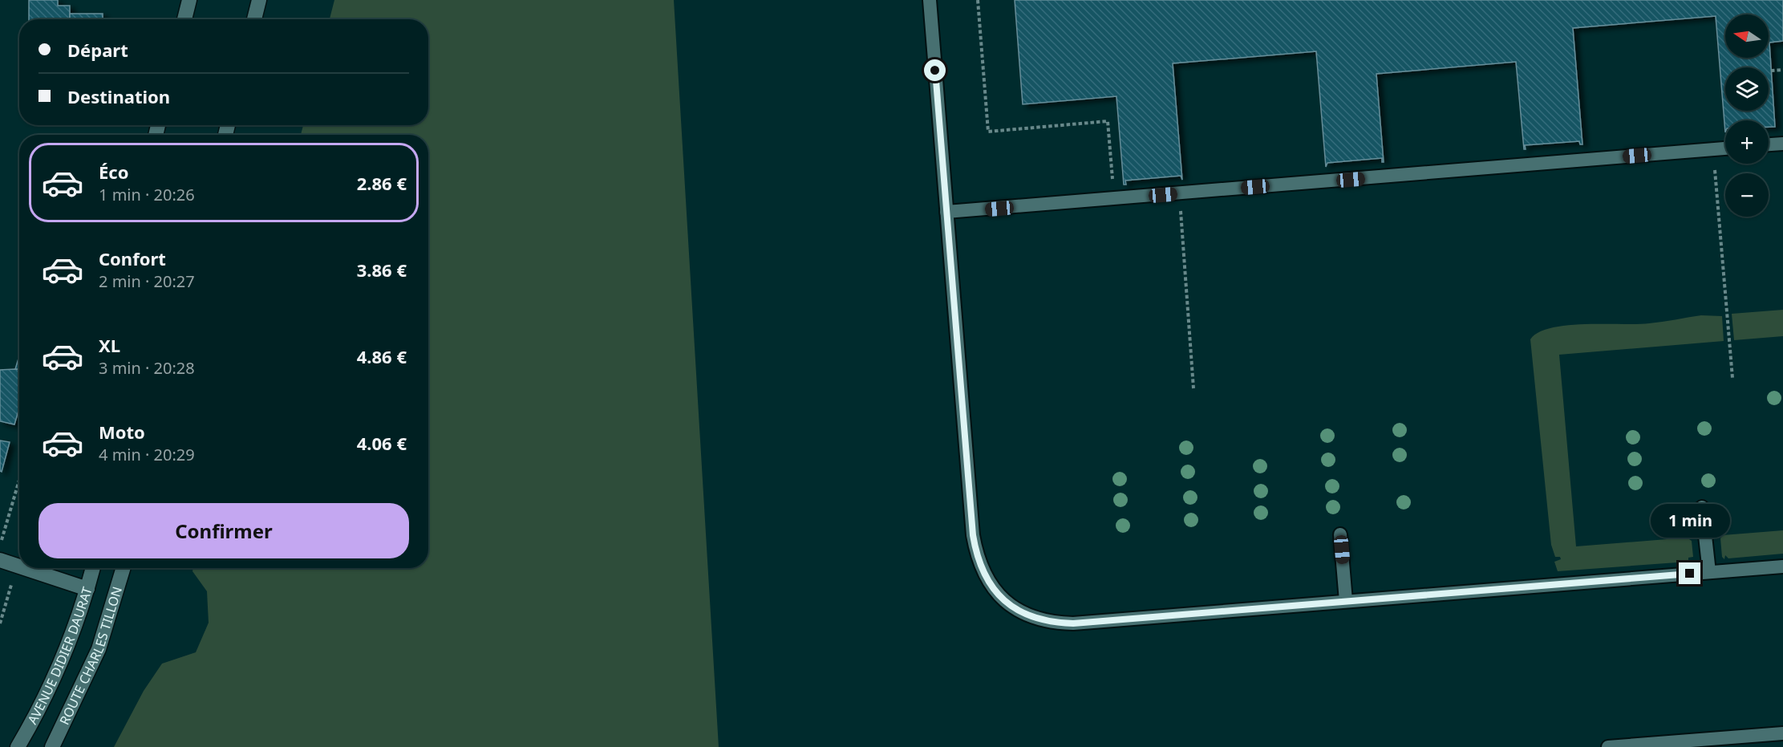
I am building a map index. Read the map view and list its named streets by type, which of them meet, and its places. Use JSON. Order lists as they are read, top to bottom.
{
  "streets": {
    "main road": ["AVENUE DIDIER DAURAT", "ROUTE CHARLES TILLON"]
  },
  "north": "left",
  "page": {
    "map_buttons": ["+", "−"],
    "banner": ["Départ", "Destination"],
    "list": [
      {
        "name": "Éco",
        "note": "1 min · 20:26",
        "value": "2.86 €"
      },
      {
        "name": "Confort",
        "note": "2 min · 20:27",
        "value": "3.86 €"
      },
      {
        "name": "XL",
        "note": "3 min · 20:28",
        "value": "4.86 €"
      },
      {
        "name": "Moto",
        "note": "4 min · 20:29",
        "value": "4.06 €"
      }
    ],
    "buttons": "Confirmer",
    "bubble": "1 min"
  }
}
